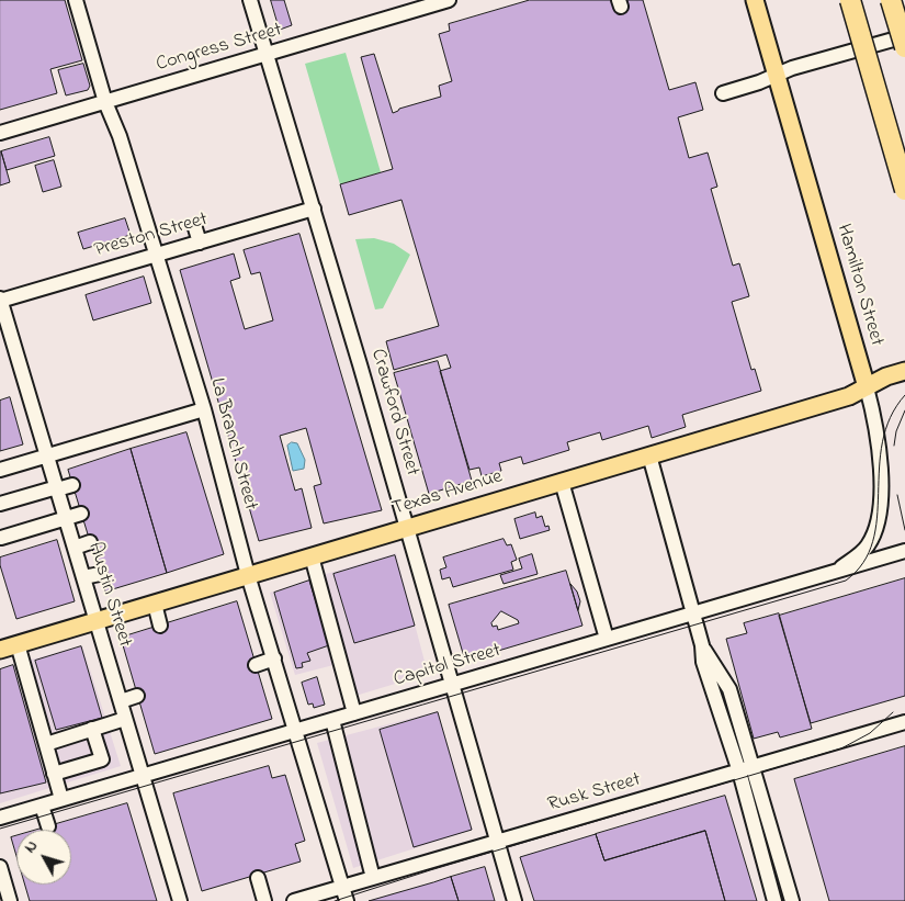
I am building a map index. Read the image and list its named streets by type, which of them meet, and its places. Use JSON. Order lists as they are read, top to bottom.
{
  "streets": {
    "main road": ["Hamilton Street", "Texas Avenue"],
    "street": [
      "Congress Street",
      "Preston Street",
      "Crawford Street",
      "La Branch Street",
      "Austin Street",
      "Capitol Street",
      "Rusk Street"
    ]
  },
  "crossings": [
    ["Congress Street", "Crawford Street"],
    ["Congress Street", "La Branch Street"],
    ["Preston Street", "Crawford Street"],
    ["Preston Street", "La Branch Street"],
    ["Preston Street", "Austin Street"],
    ["Hamilton Street", "Texas Avenue"],
    ["Hamilton Street", "Capitol Street"],
    ["Crawford Street", "Texas Avenue"],
    ["Crawford Street", "Capitol Street"],
    ["Crawford Street", "Rusk Street"],
    ["La Branch Street", "Texas Avenue"],
    ["La Branch Street", "Capitol Street"],
    ["La Branch Street", "Rusk Street"],
    ["Texas Avenue", "Austin Street"],
    ["Austin Street", "Capitol Street"]
  ],
  "north": "top left"
}
